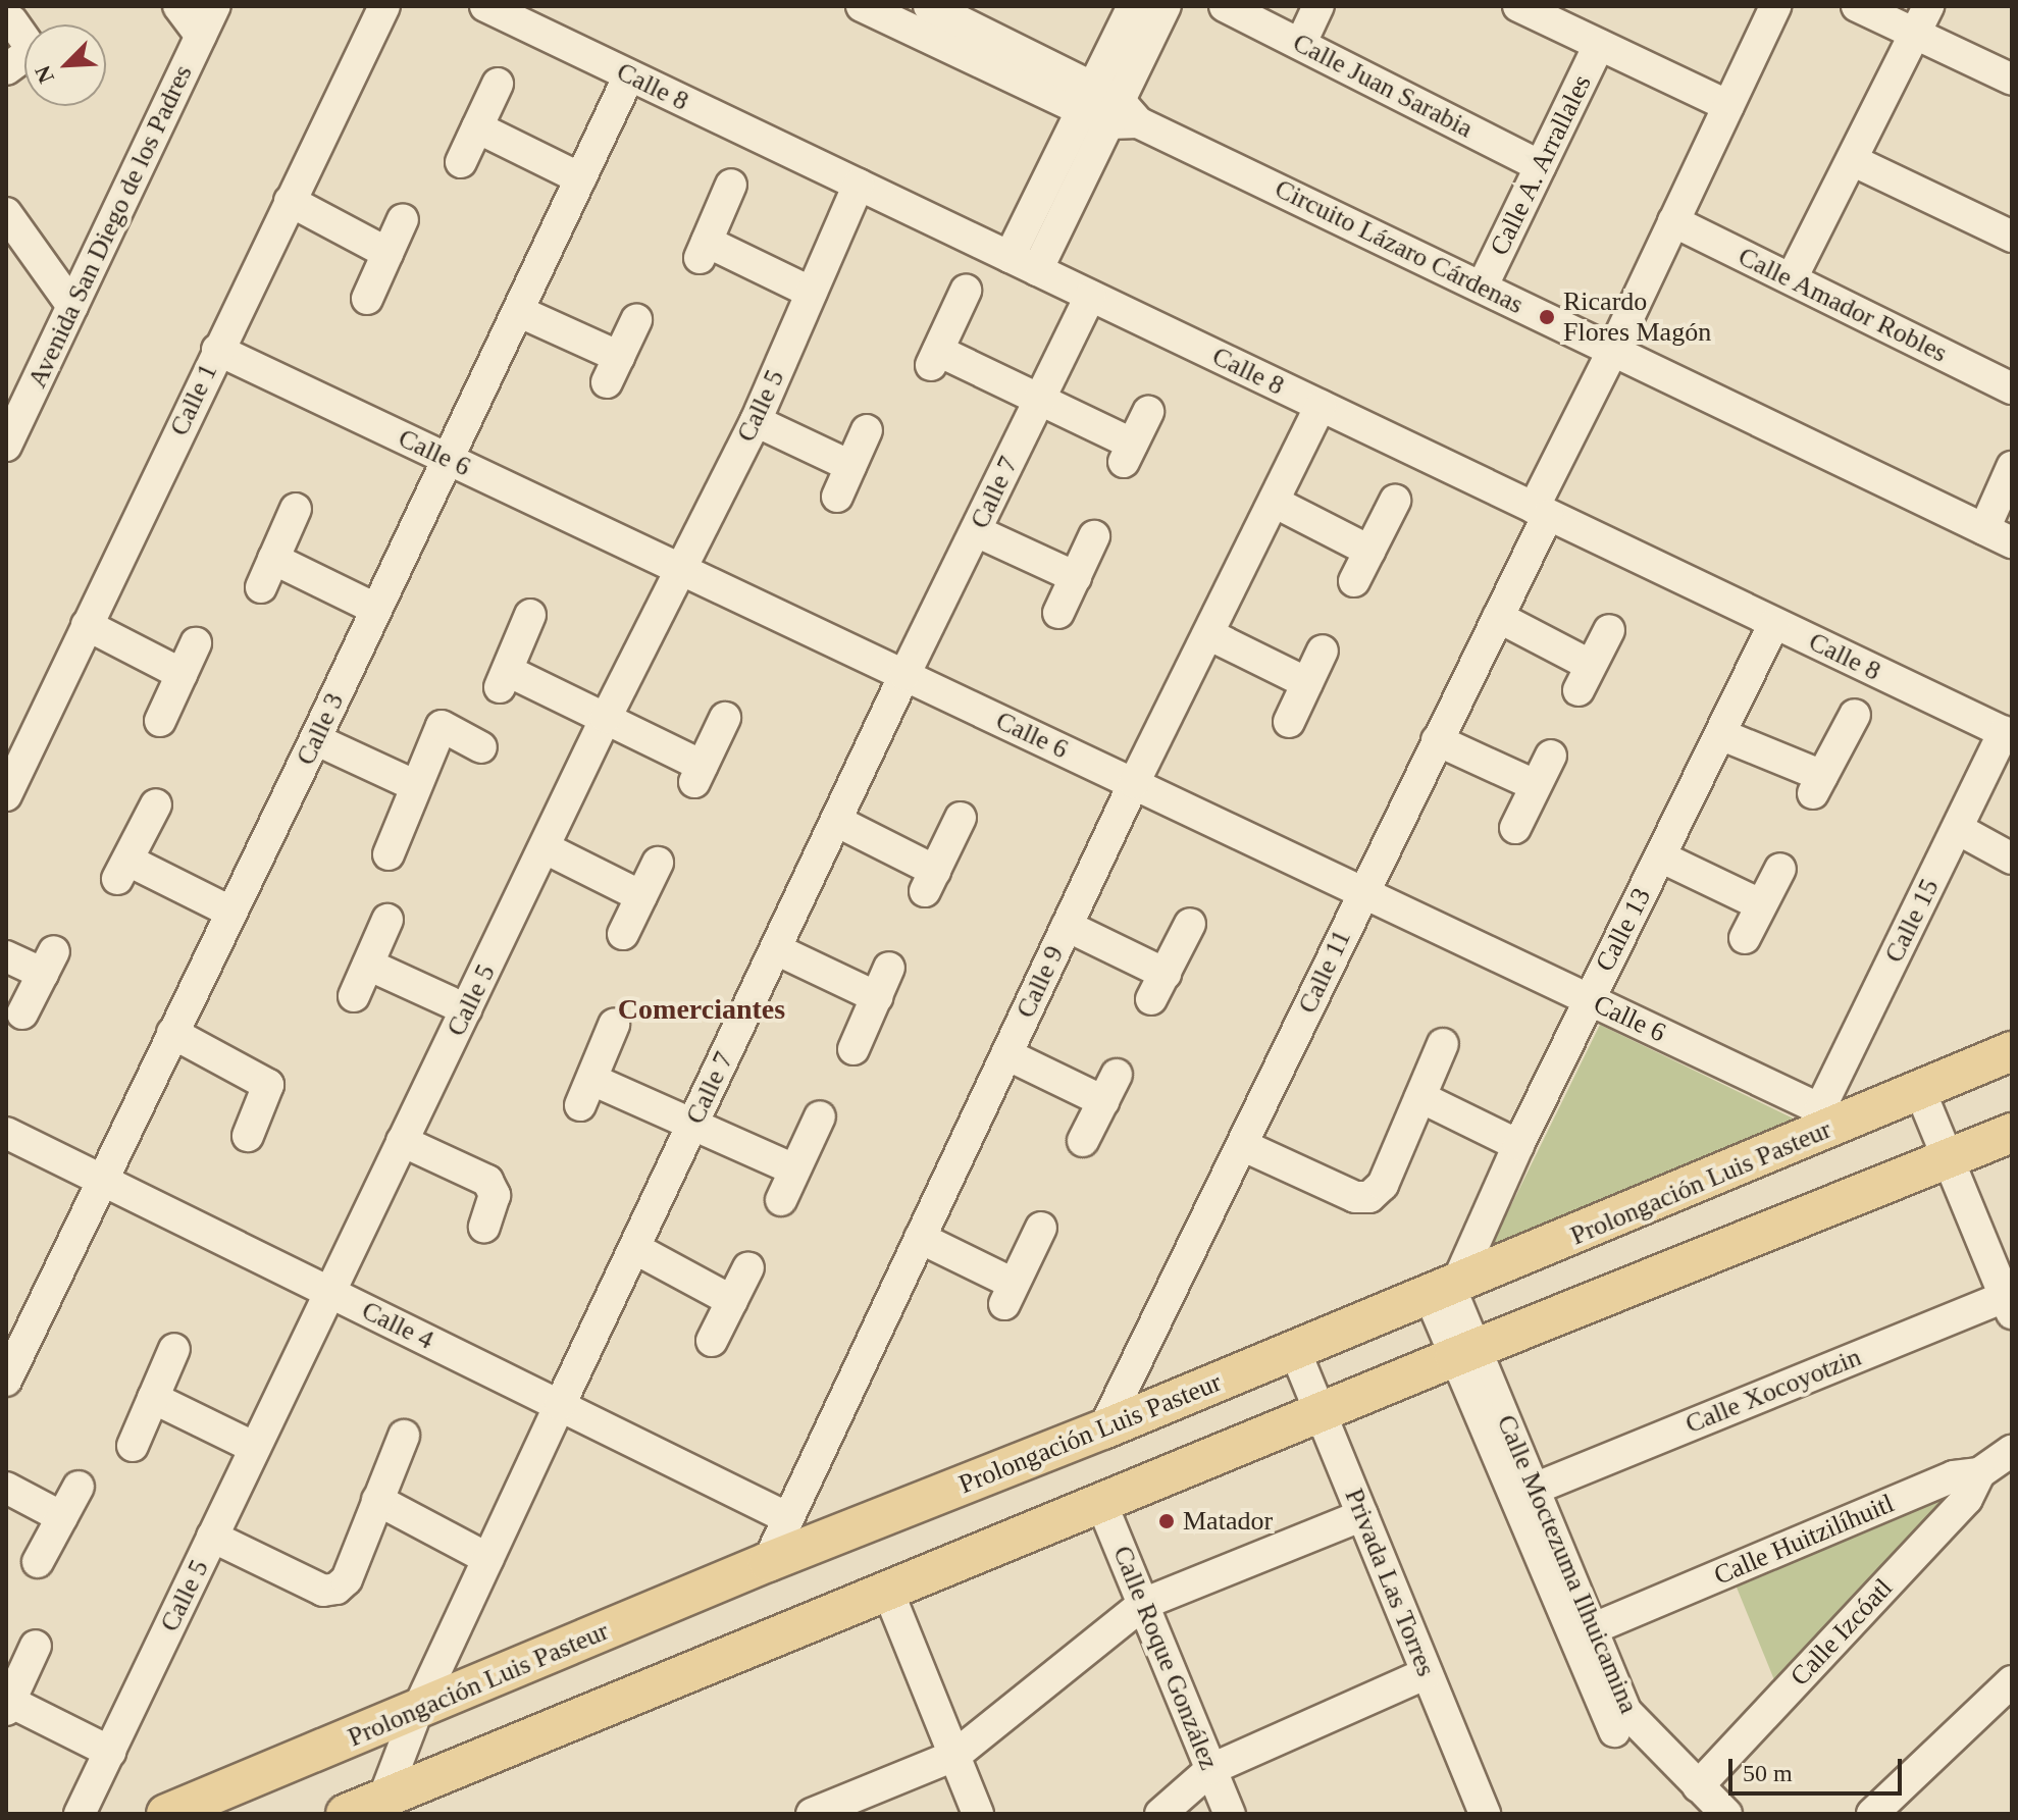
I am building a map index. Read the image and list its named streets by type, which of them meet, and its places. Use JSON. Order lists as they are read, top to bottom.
{
  "streets": {
    "main road": ["Prolongación Luis Pasteur"],
    "street": [
      "Calle Juan Sarabia",
      "Calle 8",
      "Calle A. Arrallales",
      "Avenida San Diego de los Padres",
      "Circuito Lázaro Cárdenas",
      "Calle Amador Robles",
      "Calle 1",
      "Calle 5",
      "Calle 6",
      "Calle 7",
      "Calle 3",
      "Calle 15",
      "Calle 13",
      "Calle 11",
      "Calle 9",
      "Calle 4",
      "Calle Xocoyotzin",
      "Calle Huitzilíhuitl",
      "Calle Moctezuma Ilhuicamina",
      "Privada Las Torres",
      "Calle Izcóatl",
      "Calle Roque González"
    ]
  },
  "crossings": [
    ["Calle Juan Sarabia", "Calle A. Arrallales"],
    ["Calle 8", "Calle 5"],
    ["Calle 8", "Calle 7"],
    ["Calle 8", "Calle 3"],
    ["Calle 8", "Calle 15"],
    ["Calle 8", "Calle 13"],
    ["Calle 8", "Calle 11"],
    ["Calle 8", "Calle 9"],
    ["Calle A. Arrallales", "Circuito Lázaro Cárdenas"],
    ["Circuito Lázaro Cárdenas", "Calle 11"],
    ["Calle Amador Robles", "Calle 11"],
    ["Calle 1", "Calle 6"],
    ["Calle 5", "Calle 6"],
    ["Calle 5", "Calle 4"],
    ["Calle 6", "Calle 7"],
    ["Calle 6", "Calle 3"],
    ["Calle 6", "Calle 15"],
    ["Calle 6", "Calle 13"],
    ["Calle 6", "Calle 11"],
    ["Calle 6", "Calle 9"],
    ["Calle 6", "Prolongación Luis Pasteur"],
    ["Calle 7", "Prolongación Luis Pasteur"],
    ["Calle 7", "Calle 4"],
    ["Calle 3", "Calle 4"],
    ["Calle 15", "Prolongación Luis Pasteur"],
    ["Calle 13", "Prolongación Luis Pasteur"],
    ["Calle 13", "Calle Moctezuma Ilhuicamina"],
    ["Calle 11", "Prolongación Luis Pasteur"],
    ["Calle 9", "Prolongación Luis Pasteur"],
    ["Calle 9", "Calle 4"],
    ["Prolongación Luis Pasteur", "Calle Moctezuma Ilhuicamina"],
    ["Prolongación Luis Pasteur", "Privada Las Torres"],
    ["Calle Xocoyotzin", "Calle Moctezuma Ilhuicamina"],
    ["Calle Huitzilíhuitl", "Calle Moctezuma Ilhuicamina"],
    ["Calle Huitzilíhuitl", "Calle Izcóatl"],
    ["Calle Moctezuma Ilhuicamina", "Calle Izcóatl"]
  ],
  "districts": ["Comerciantes"],
  "places": ["Ricardo Flores Magón", "Matador"],
  "scale_bar": "50 m",
  "north": "bottom left"
}
